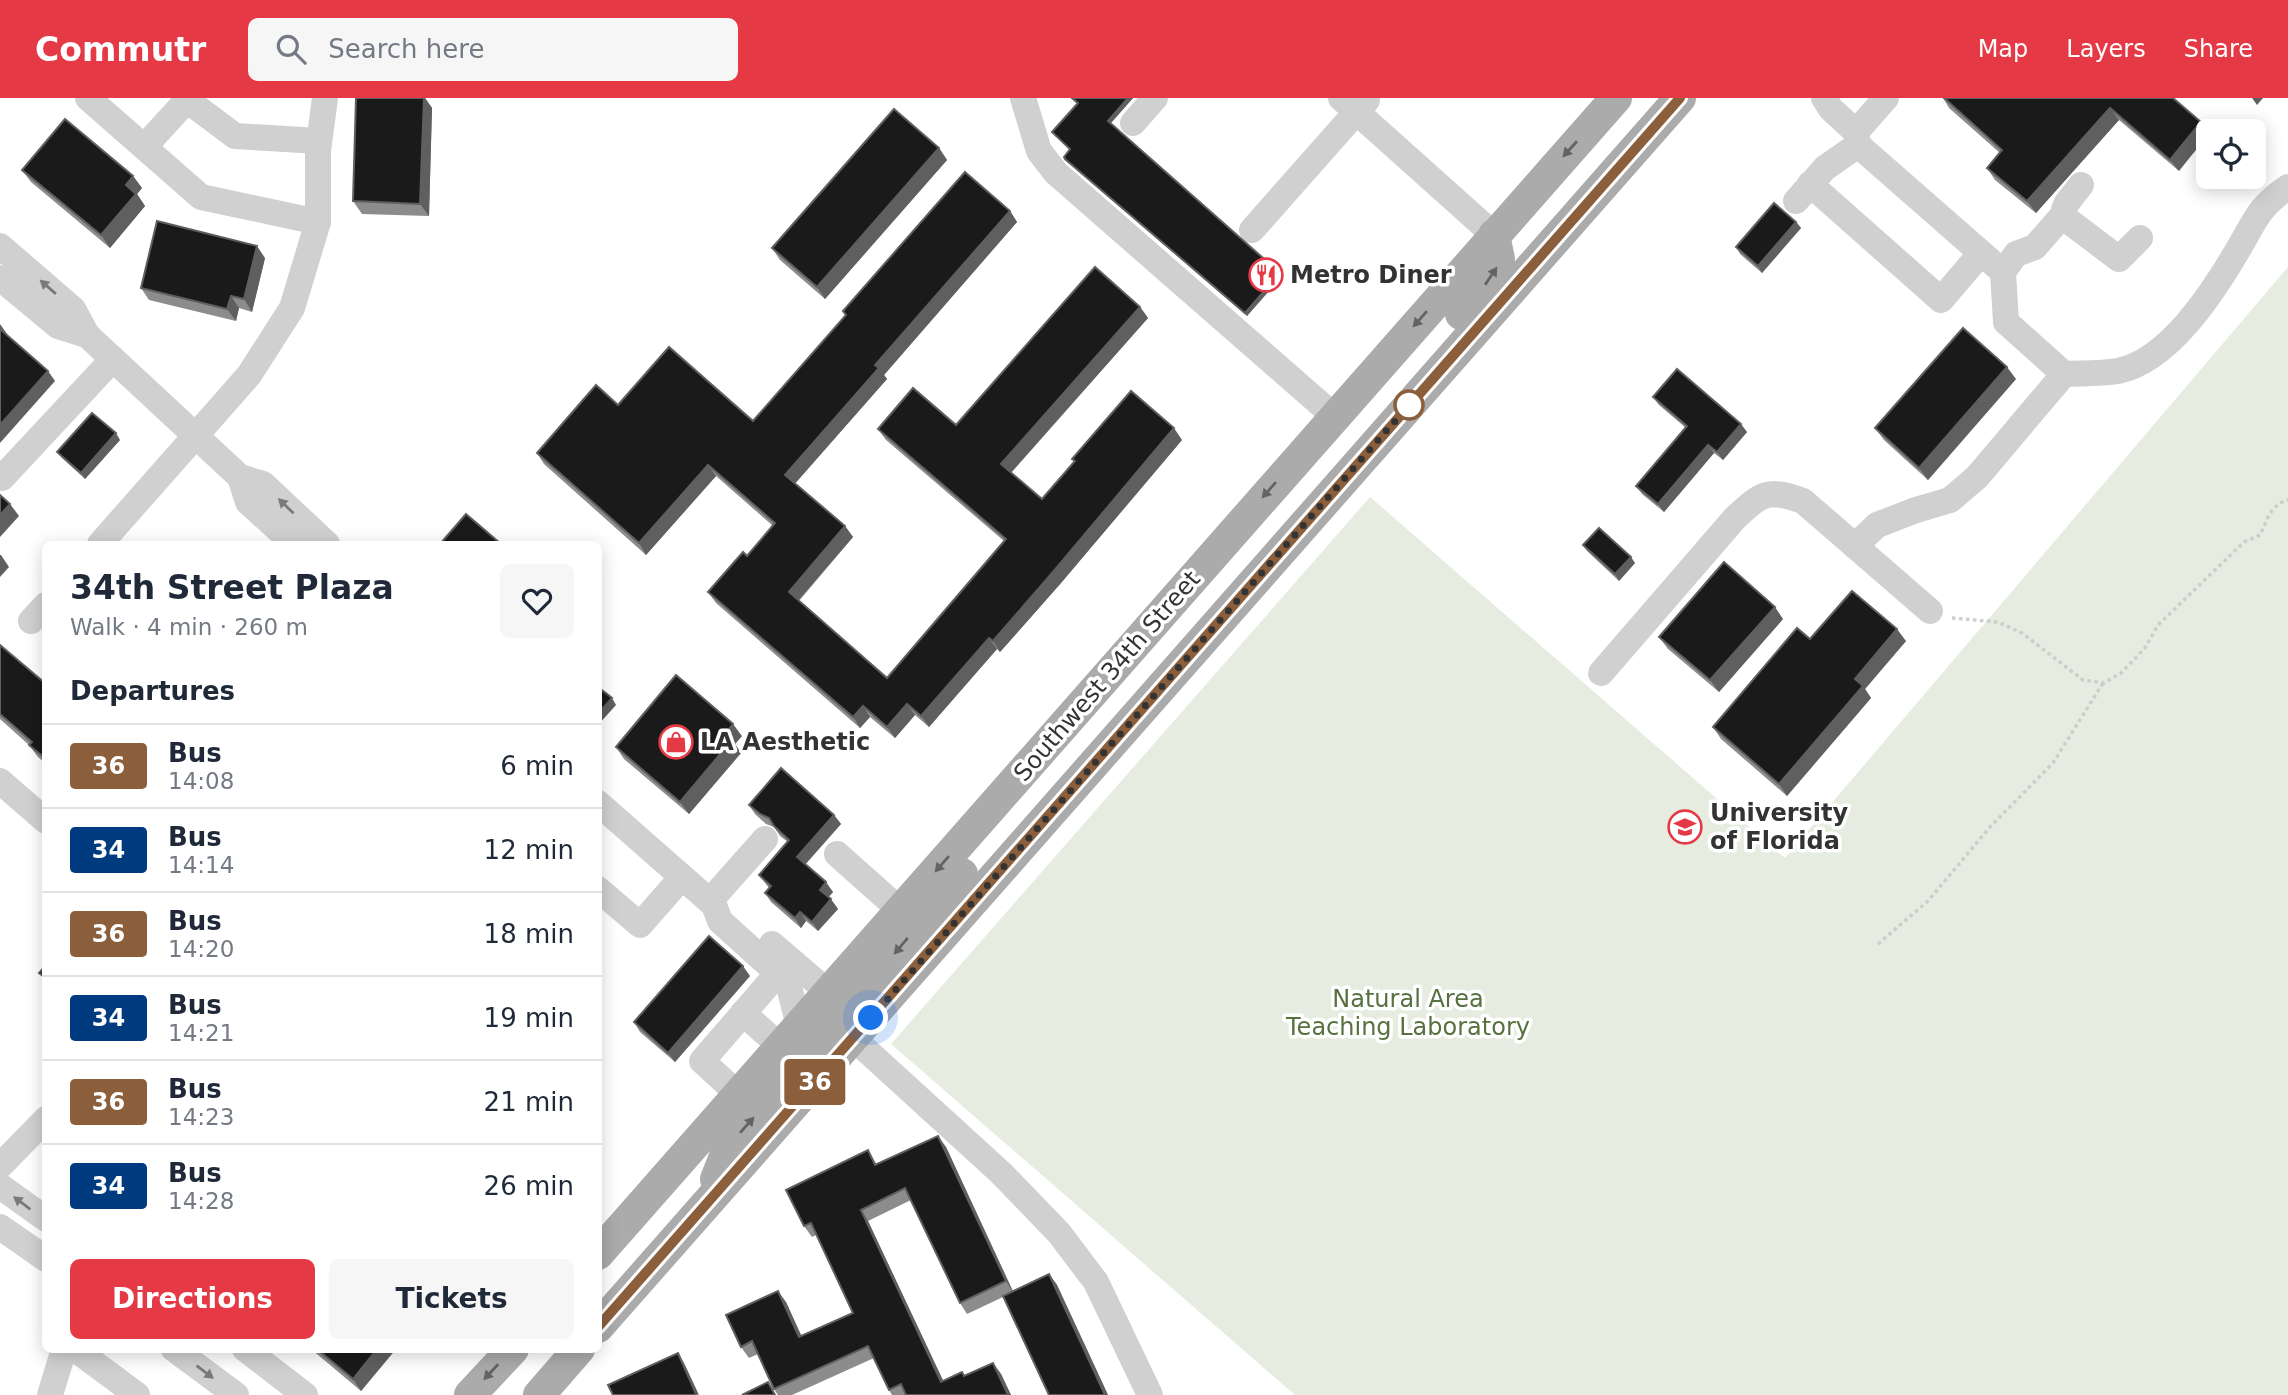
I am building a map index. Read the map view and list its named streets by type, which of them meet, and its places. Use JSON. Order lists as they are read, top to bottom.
{
  "streets": {
    "main road": ["Southwest 34th Street"]
  },
  "parks": ["Natural Area Teaching Laboratory"],
  "places": {
    "restaurant": ["Metro Diner"],
    "shop": ["LA Aesthetic"],
    "school or university": ["University of Florida"]
  },
  "lines": ["bus line 36"],
  "page": {
    "header": "Commutr",
    "search": "Search here",
    "nav": ["Map", "Layers", "Share"],
    "on_map": "36",
    "heading": [
      ["34th Street Plaza", "Walk · 4 min · 260 m"],
      "Departures"
    ],
    "list": [
      {
        "mark": "36",
        "name": "Bus",
        "note": "14:08",
        "value": "6 min"
      },
      {
        "mark": "34",
        "name": "Bus",
        "note": "14:14",
        "value": "12 min"
      },
      {
        "mark": "36",
        "name": "Bus",
        "note": "14:20",
        "value": "18 min"
      },
      {
        "mark": "34",
        "name": "Bus",
        "note": "14:21",
        "value": "19 min"
      },
      {
        "mark": "36",
        "name": "Bus",
        "note": "14:23",
        "value": "21 min"
      },
      {
        "mark": "34",
        "name": "Bus",
        "note": "14:28",
        "value": "26 min"
      }
    ],
    "buttons": ["Directions", "Tickets"]
  }
}
